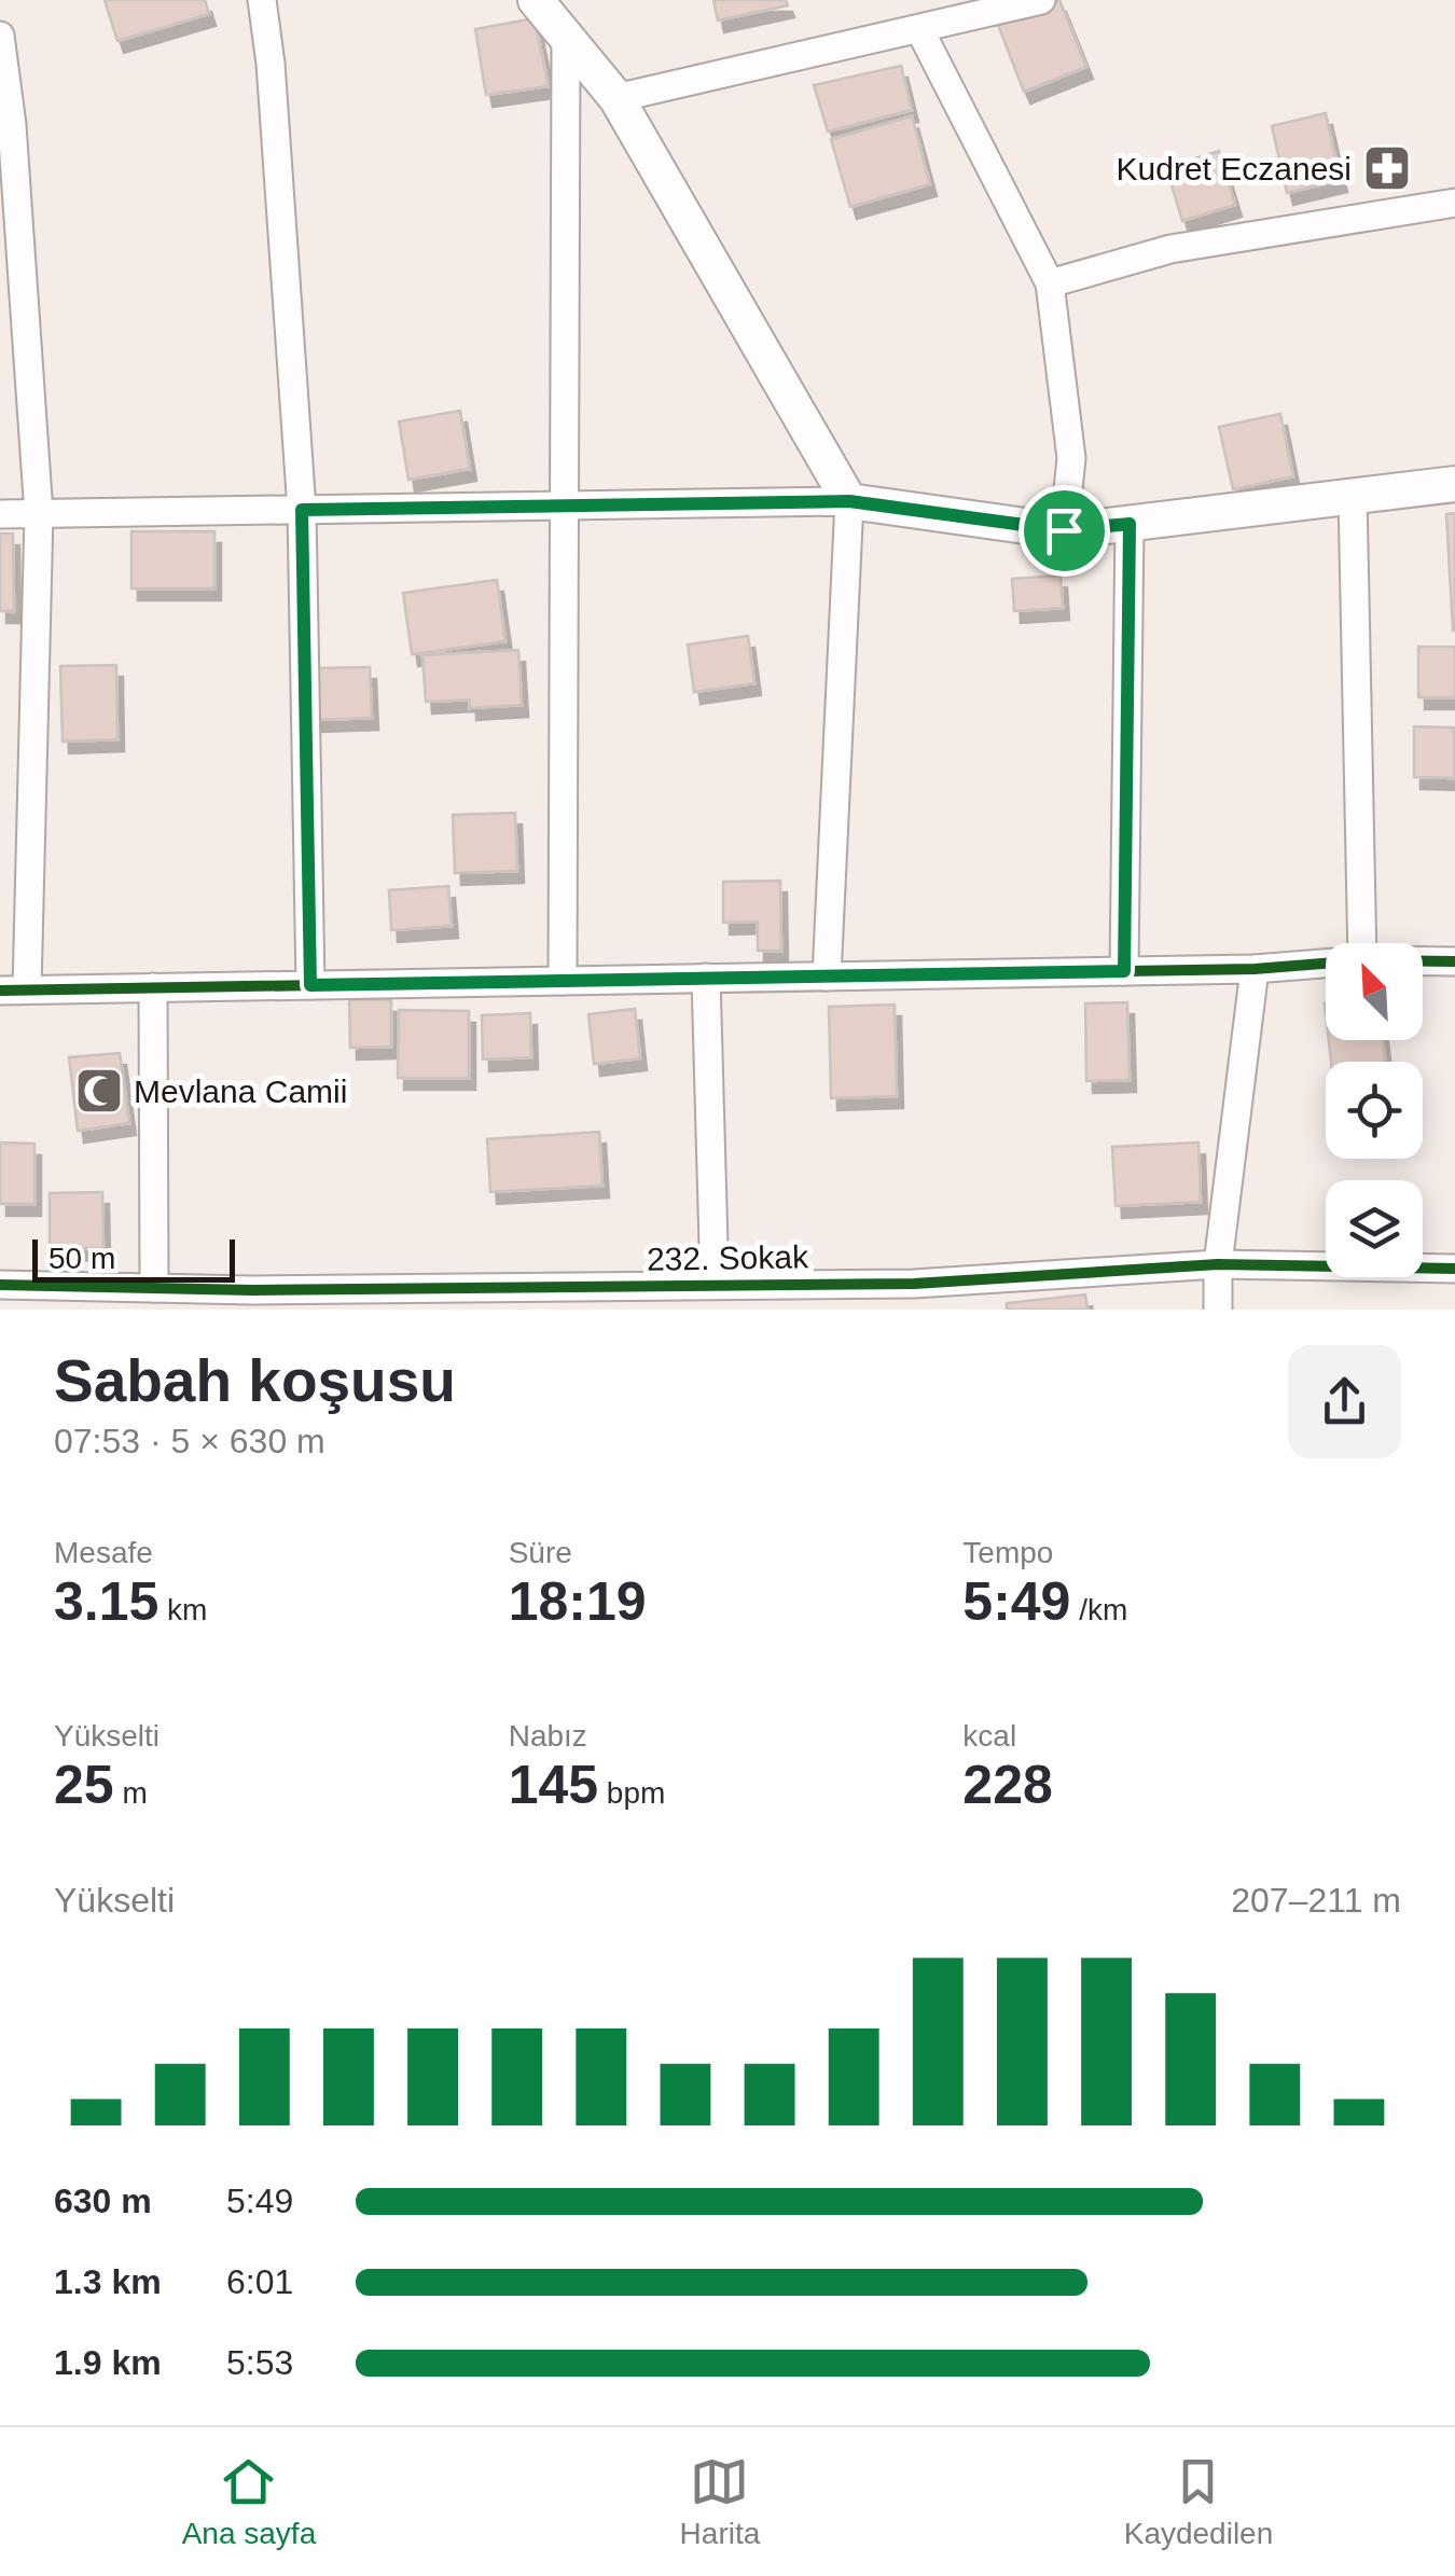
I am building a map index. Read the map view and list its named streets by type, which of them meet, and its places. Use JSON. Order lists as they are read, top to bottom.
{
  "streets": {
    "street": ["232. Sokak"]
  },
  "places": {
    "pharmacy": ["Kudret Eczanesi"],
    "mosque": ["Mevlana Camii"]
  },
  "scale_bar": "50 m",
  "north": "top left",
  "page": {
    "scale": "50 m",
    "heading": ["Sabah koşusu", "07:53 · 5 × 630 m"],
    "stats": [
      ["Mesafe", "3.15 km"],
      ["Süre", "18:19"],
      ["Tempo", "5:49 /km"],
      ["Yükselti", "25 m"],
      ["Nabız", "145 bpm"],
      ["kcal", "228"]
    ],
    "chart": ["Yükselti", "207–211 m"],
    "list": [
      {
        "name": "630 m",
        "note": "5:49"
      },
      {
        "name": "1.3 km",
        "note": "6:01"
      },
      {
        "name": "1.9 km",
        "note": "5:53"
      }
    ],
    "tabs": ["Ana sayfa", "Harita", "Kaydedilen"]
  }
}
